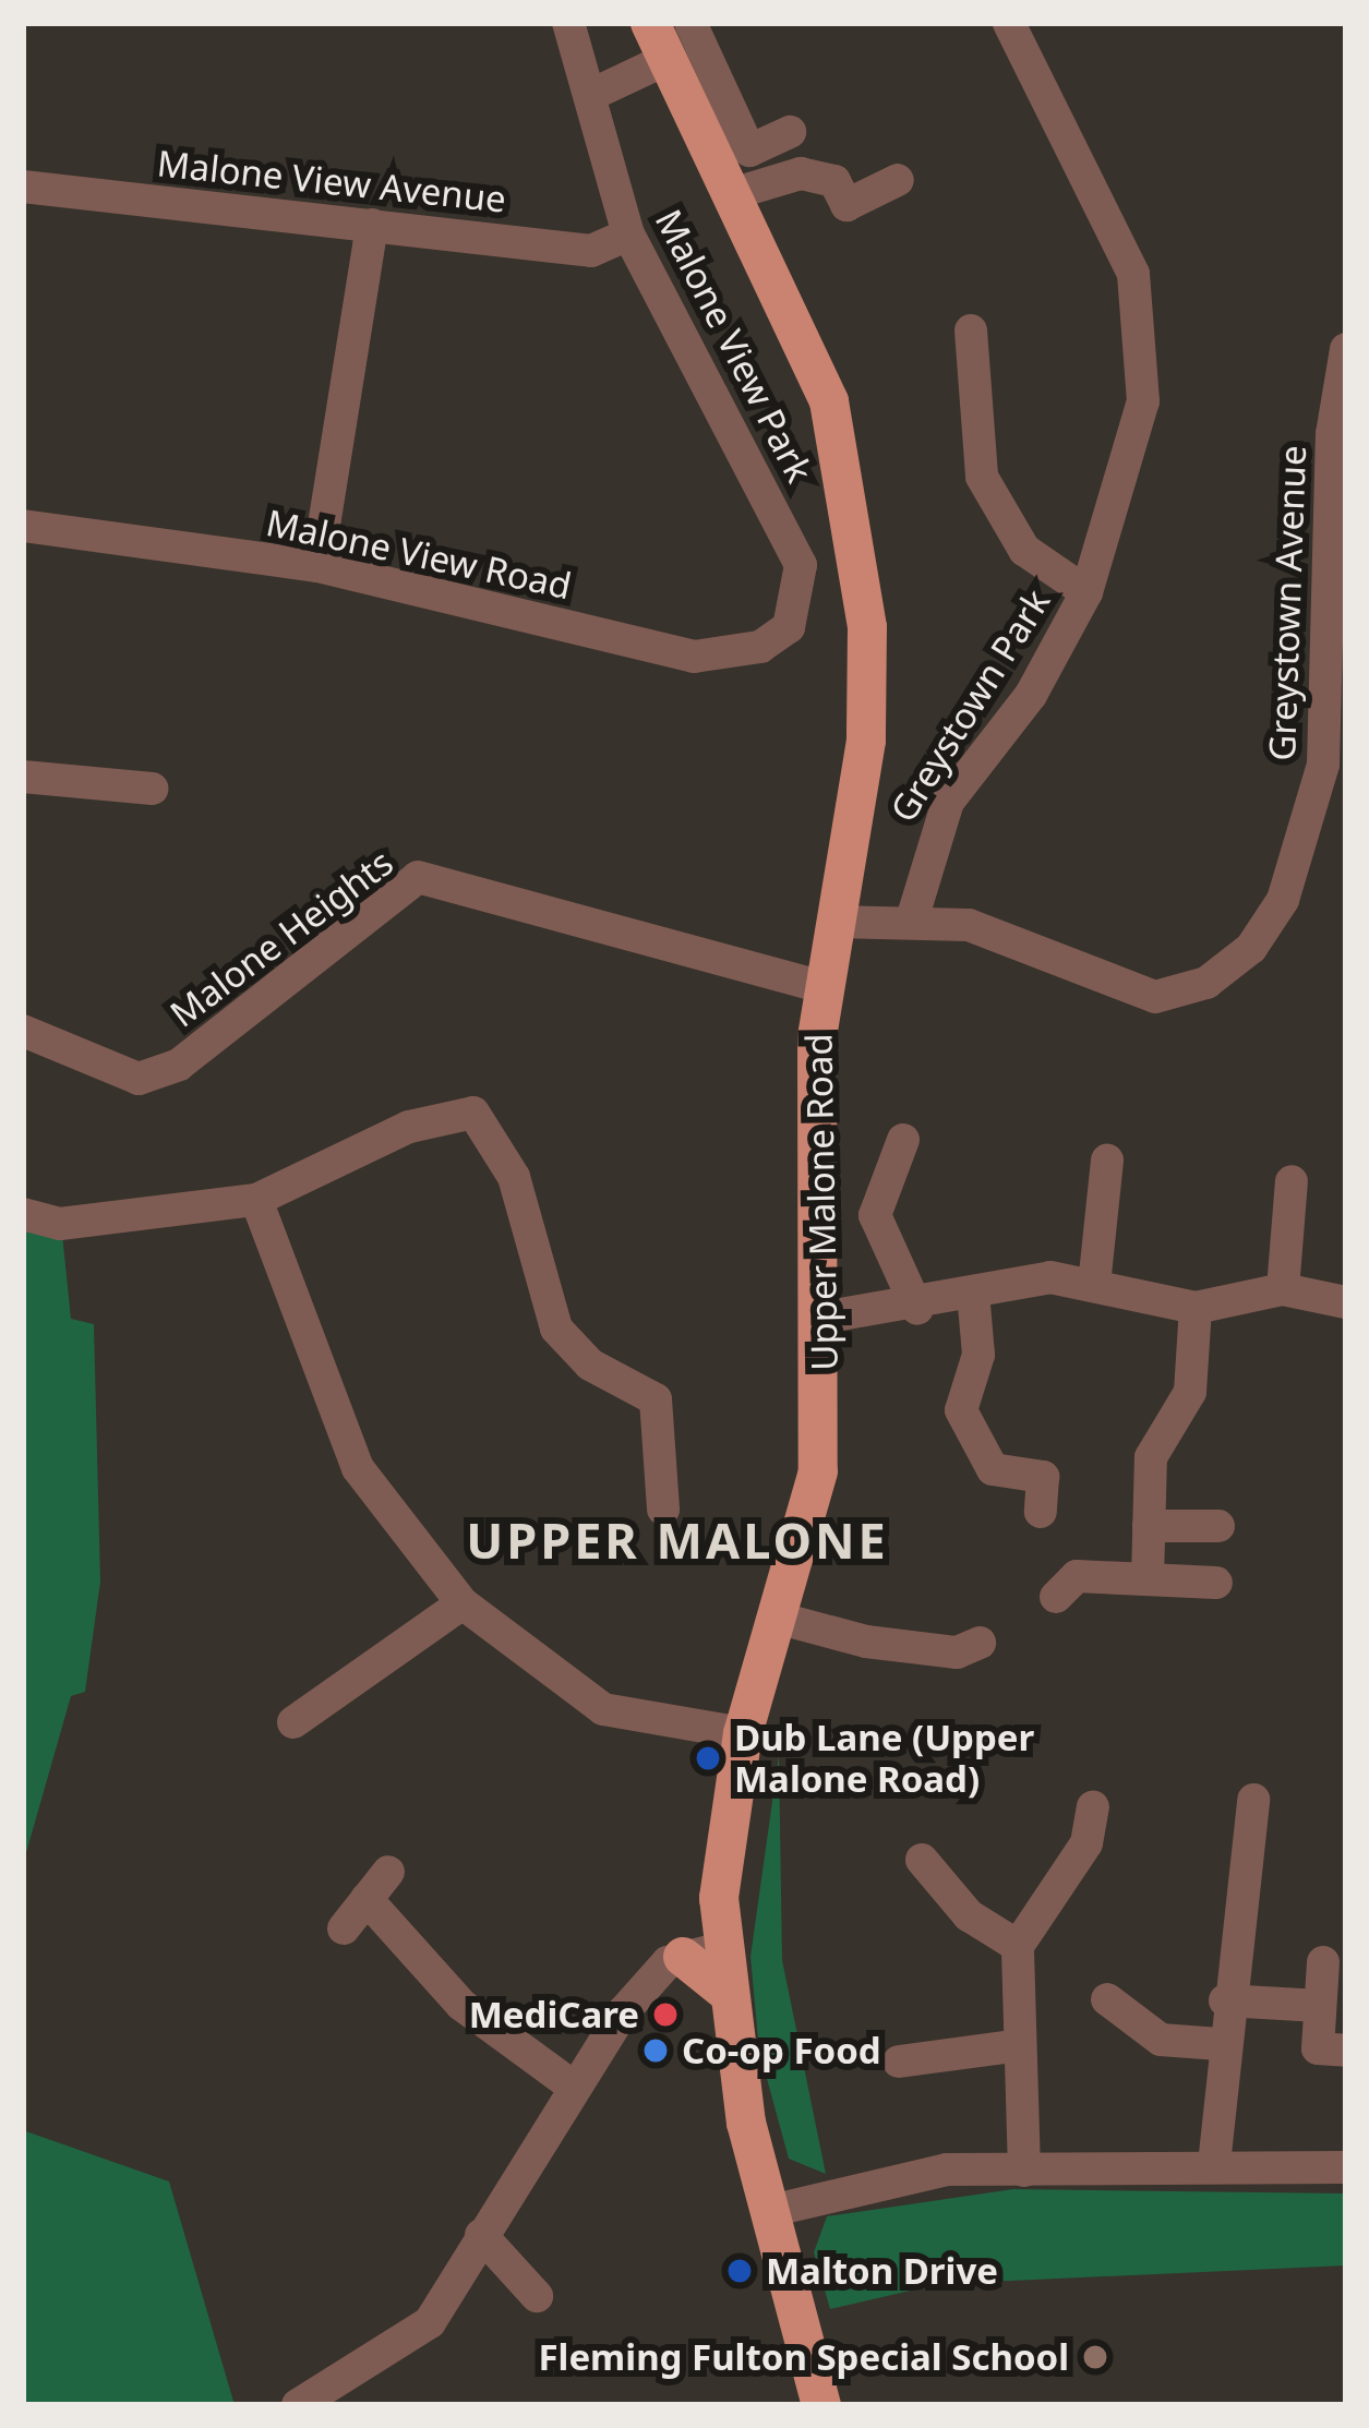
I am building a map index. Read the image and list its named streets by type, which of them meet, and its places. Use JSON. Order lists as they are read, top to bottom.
{
  "streets": {
    "main road": ["Upper Malone Road"],
    "street": [
      "Malone View Avenue",
      "Malone View Park",
      "Malone View Road",
      "Greystown Avenue",
      "Greystown Park",
      "Malone Heights"
    ]
  },
  "crossings": [
    ["Malone View Avenue", "Malone View Park"],
    ["Malone View Park", "Malone View Road"],
    ["Greystown Avenue", "Greystown Park"],
    ["Greystown Avenue", "Upper Malone Road"],
    ["Malone Heights", "Upper Malone Road"]
  ],
  "districts": ["UPPER MALONE"],
  "places": [
    "Dub Lane (Upper Malone Road)",
    "MediCare",
    "Co-op Food",
    "Malton Drive",
    "Fleming Fulton Special School"
  ]
}
